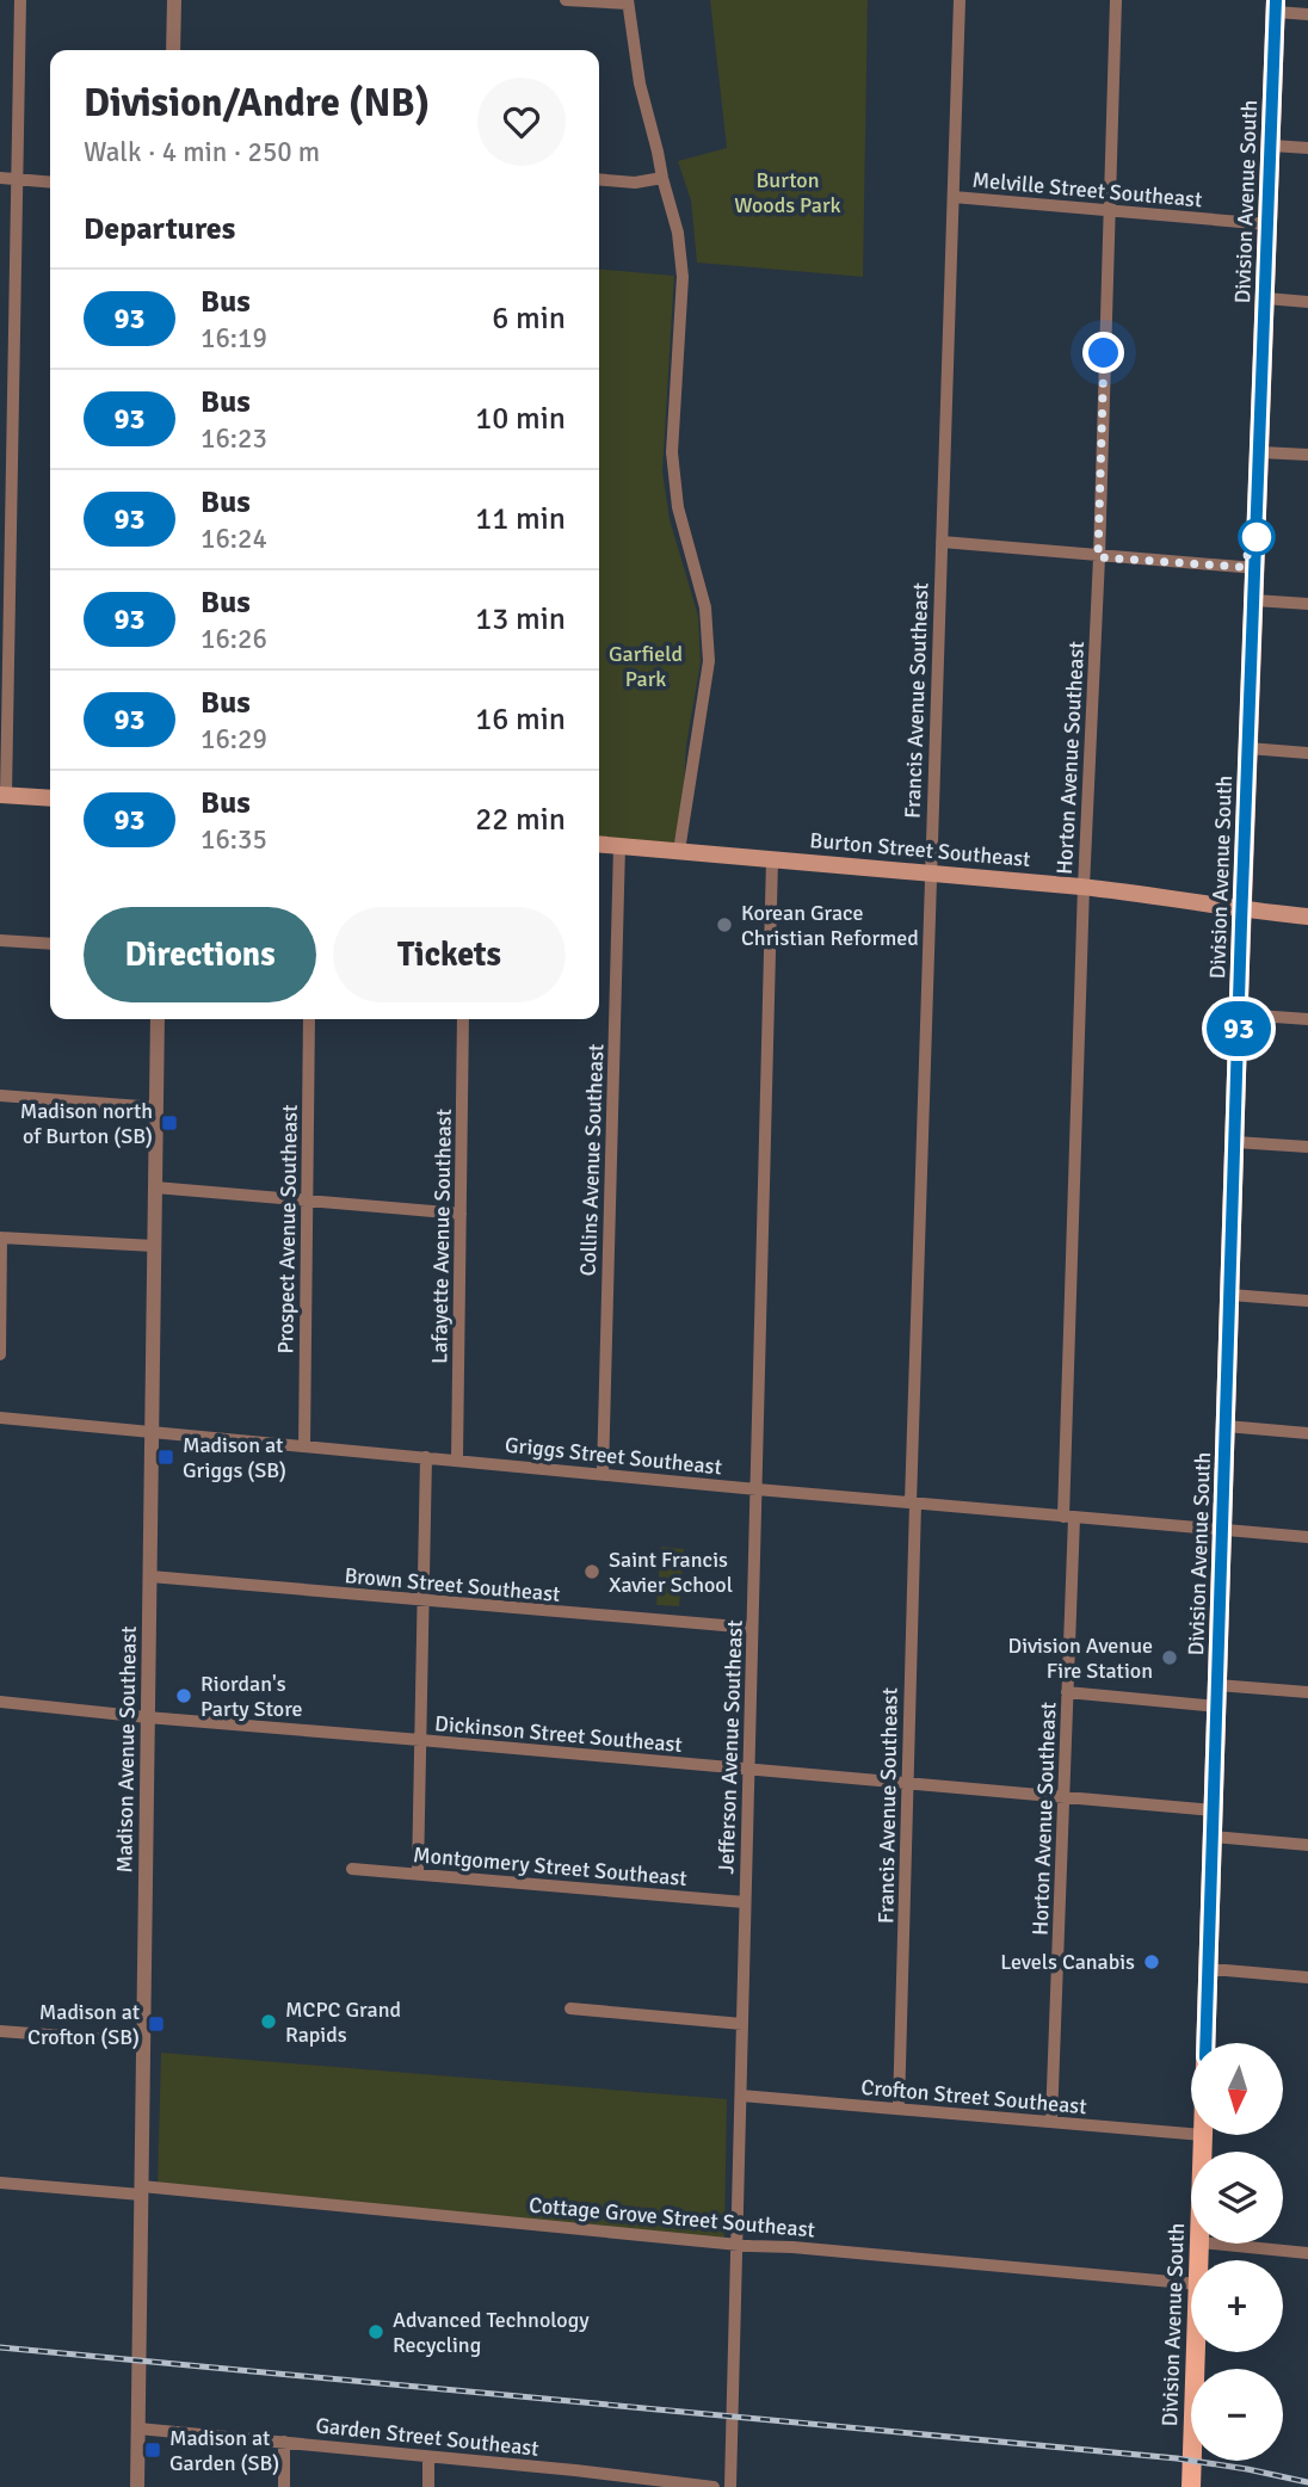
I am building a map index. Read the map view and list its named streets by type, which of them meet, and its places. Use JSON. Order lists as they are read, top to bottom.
{
  "streets": {
    "main road": ["Division Avenue South", "Burton Street Southeast"],
    "street": [
      "Melville Street Southeast",
      "Francis Avenue Southeast",
      "Horton Avenue Southeast",
      "Collins Avenue Southeast",
      "Prospect Avenue Southeast",
      "Lafayette Avenue Southeast",
      "Griggs Street Southeast",
      "Brown Street Southeast",
      "Dickinson Street Southeast",
      "Jefferson Avenue Southeast",
      "Madison Avenue Southeast",
      "Montgomery Street Southeast",
      "Crofton Street Southeast",
      "Cottage Grove Street Southeast",
      "Garden Street Southeast"
    ]
  },
  "crossings": [
    ["Melville Street Southeast", "Division Avenue South"],
    ["Melville Street Southeast", "Francis Avenue Southeast"],
    ["Melville Street Southeast", "Horton Avenue Southeast"],
    ["Division Avenue South", "Burton Street Southeast"],
    ["Division Avenue South", "Griggs Street Southeast"],
    ["Division Avenue South", "Dickinson Street Southeast"],
    ["Francis Avenue Southeast", "Burton Street Southeast"],
    ["Francis Avenue Southeast", "Griggs Street Southeast"],
    ["Francis Avenue Southeast", "Dickinson Street Southeast"],
    ["Francis Avenue Southeast", "Crofton Street Southeast"],
    ["Horton Avenue Southeast", "Burton Street Southeast"],
    ["Horton Avenue Southeast", "Griggs Street Southeast"],
    ["Horton Avenue Southeast", "Dickinson Street Southeast"],
    ["Horton Avenue Southeast", "Crofton Street Southeast"],
    ["Burton Street Southeast", "Collins Avenue Southeast"],
    ["Burton Street Southeast", "Jefferson Avenue Southeast"],
    ["Collins Avenue Southeast", "Griggs Street Southeast"],
    ["Prospect Avenue Southeast", "Griggs Street Southeast"],
    ["Lafayette Avenue Southeast", "Griggs Street Southeast"],
    ["Griggs Street Southeast", "Jefferson Avenue Southeast"],
    ["Griggs Street Southeast", "Madison Avenue Southeast"],
    ["Brown Street Southeast", "Jefferson Avenue Southeast"],
    ["Brown Street Southeast", "Madison Avenue Southeast"],
    ["Dickinson Street Southeast", "Jefferson Avenue Southeast"],
    ["Dickinson Street Southeast", "Madison Avenue Southeast"],
    ["Jefferson Avenue Southeast", "Montgomery Street Southeast"],
    ["Jefferson Avenue Southeast", "Crofton Street Southeast"],
    ["Jefferson Avenue Southeast", "Cottage Grove Street Southeast"],
    ["Madison Avenue Southeast", "Cottage Grove Street Southeast"],
    ["Madison Avenue Southeast", "Garden Street Southeast"]
  ],
  "parks": ["Burton Woods Park", "Garfield Park"],
  "places": {
    "other": [
      "Korean Grace Christian Reformed",
      "Saint Francis Xavier School",
      "Division Avenue Fire Station",
      "Riordan's Party Store",
      "Levels Canabis",
      "MCPC Grand Rapids",
      "Advanced Technology Recycling"
    ],
    "transit": [
      "Madison north of Burton (SB)",
      "Madison at Griggs (SB)",
      "Madison at Crofton (SB)",
      "Madison at Garden (SB)"
    ]
  },
  "lines": ["bus line 93"],
  "north": "bottom",
  "page": {
    "on_map": "93",
    "heading": [
      ["Division/Andre (NB)", "Walk · 4 min · 250 m"],
      "Departures"
    ],
    "list": [
      {
        "mark": "93",
        "name": "Bus",
        "note": "16:19",
        "value": "6 min"
      },
      {
        "mark": "93",
        "name": "Bus",
        "note": "16:23",
        "value": "10 min"
      },
      {
        "mark": "93",
        "name": "Bus",
        "note": "16:24",
        "value": "11 min"
      },
      {
        "mark": "93",
        "name": "Bus",
        "note": "16:26",
        "value": "13 min"
      },
      {
        "mark": "93",
        "name": "Bus",
        "note": "16:29",
        "value": "16 min"
      },
      {
        "mark": "93",
        "name": "Bus",
        "note": "16:35",
        "value": "22 min"
      }
    ],
    "buttons": ["Directions", "Tickets"],
    "map_buttons": ["+", "−"]
  }
}
